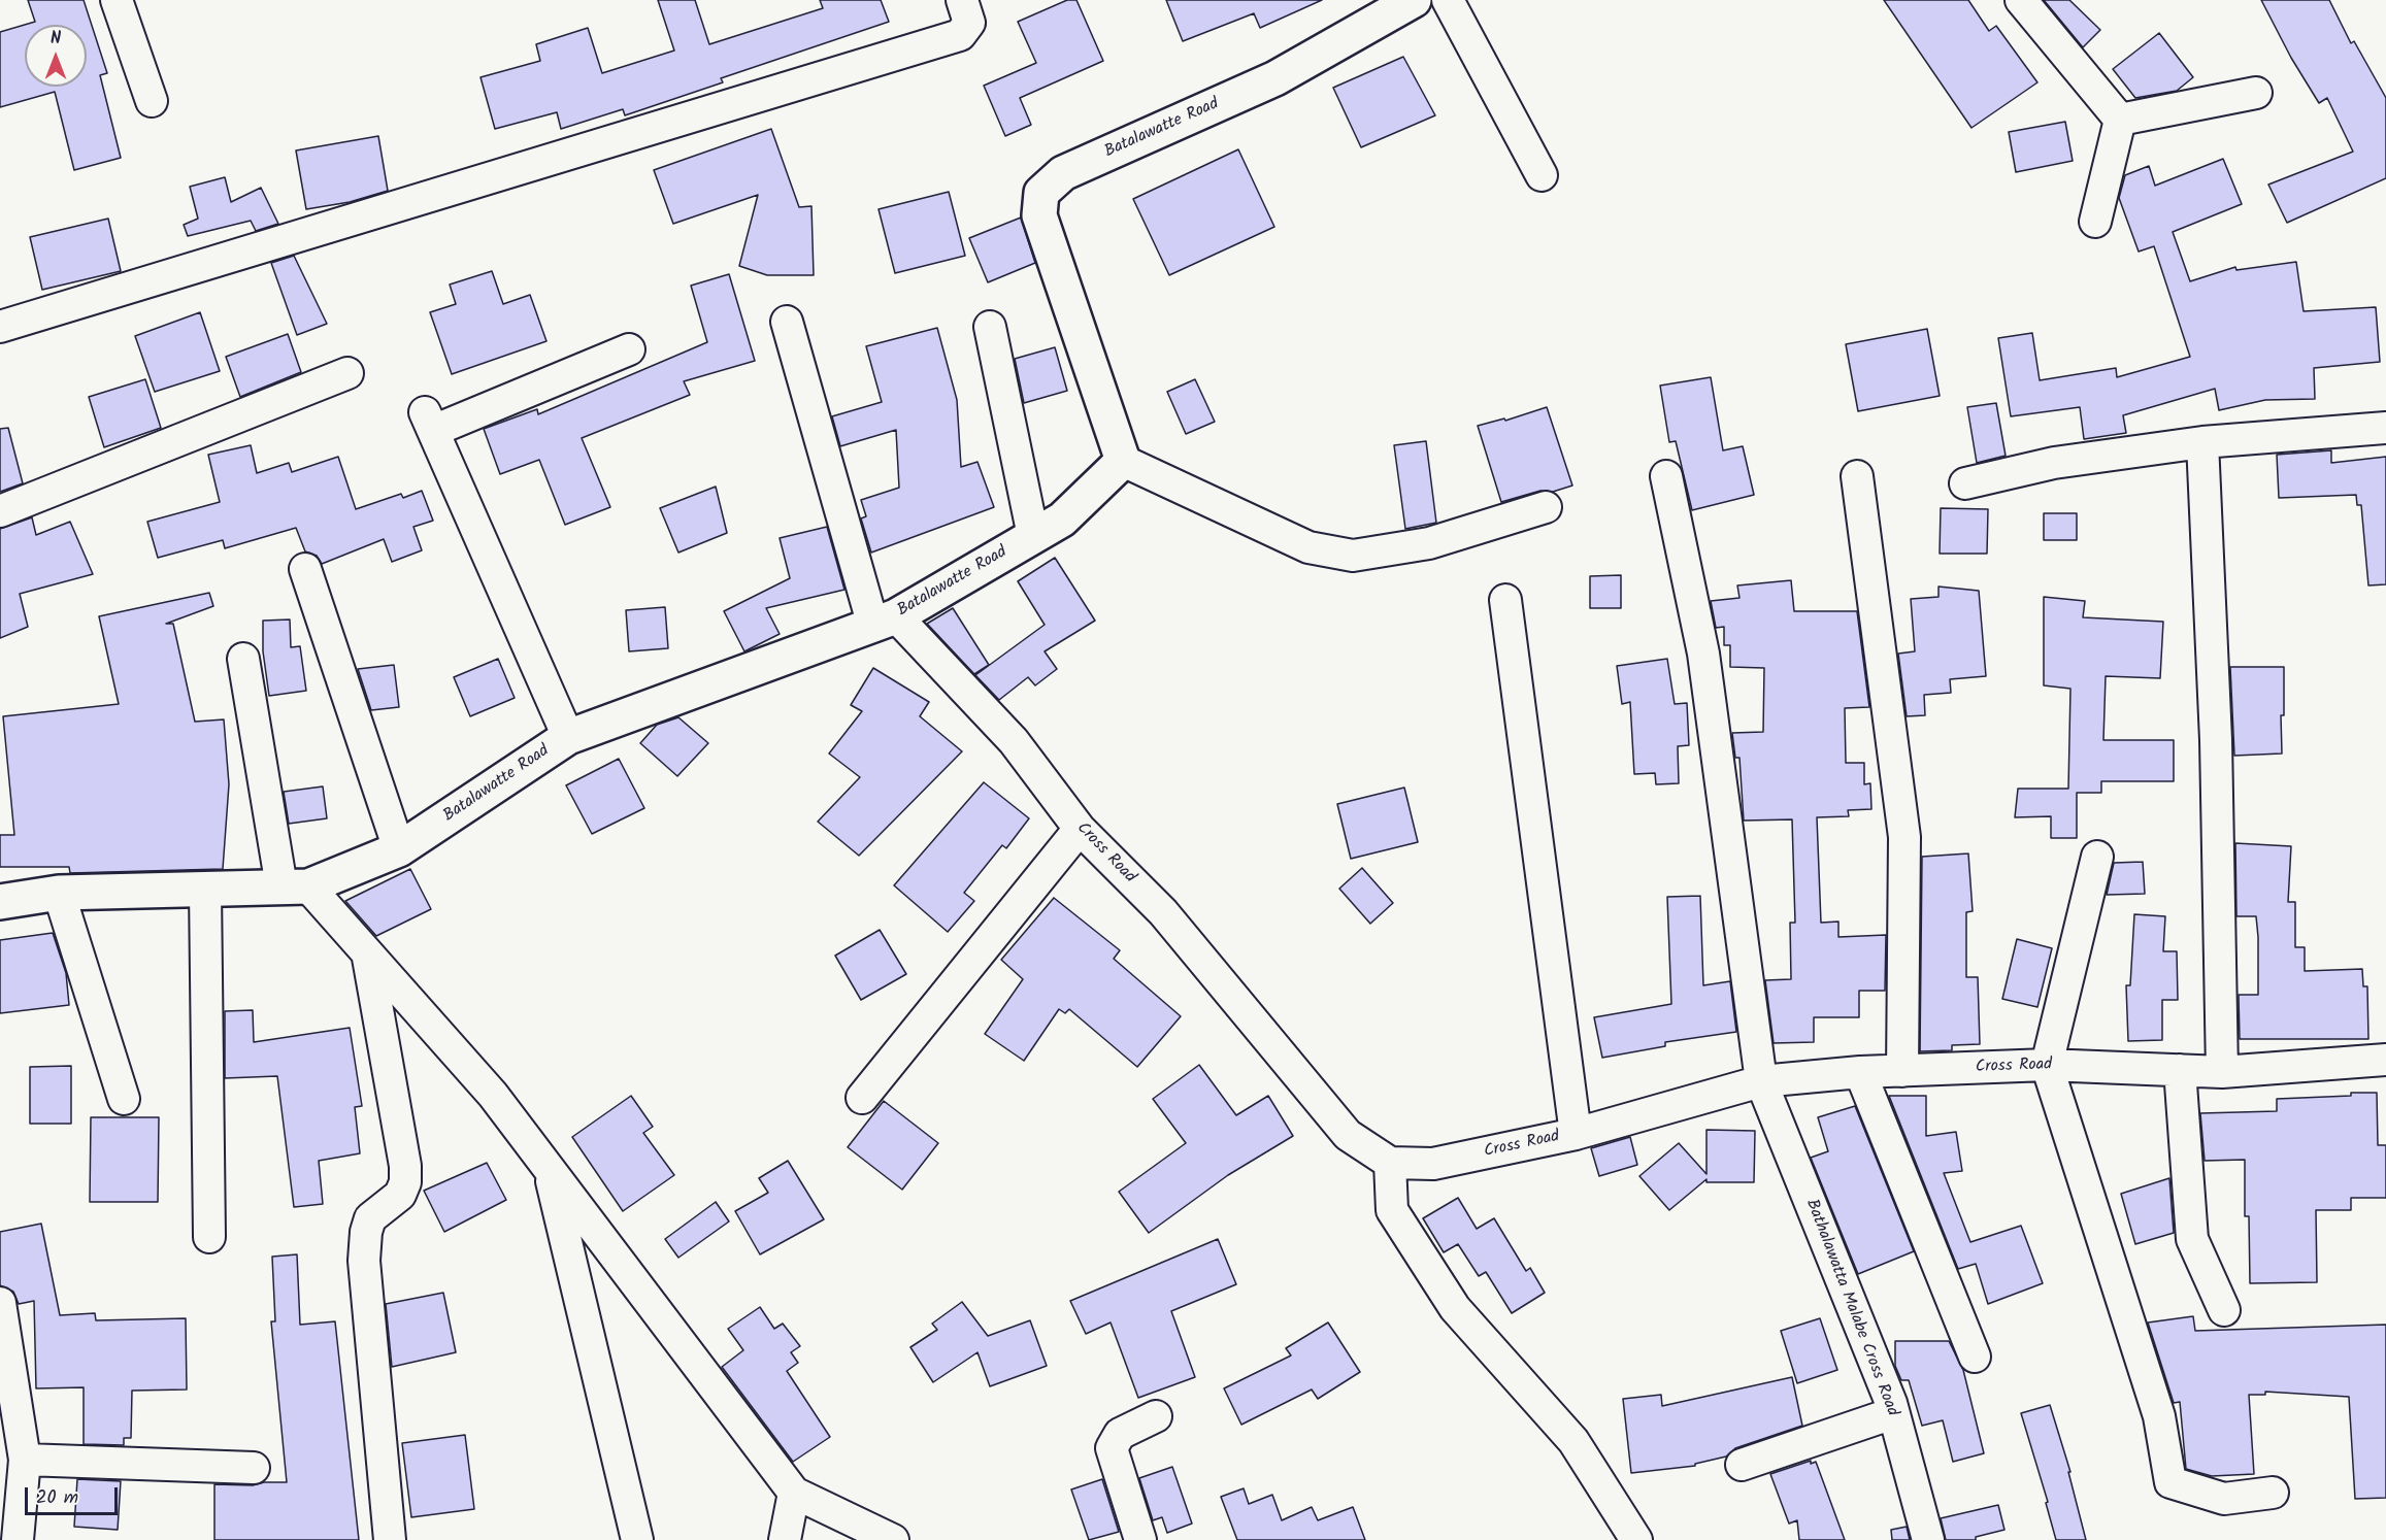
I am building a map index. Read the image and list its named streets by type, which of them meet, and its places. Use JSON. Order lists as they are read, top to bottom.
{
  "streets": {
    "street": ["Batalawatte Road", "Cross Road", "Bathalawatta Malabe Cross Road"]
  },
  "crossings": [
    ["Batalawatte Road", "Cross Road"],
    ["Cross Road", "Bathalawatta Malabe Cross Road"]
  ],
  "scale_bar": "20 m",
  "north": "top"
}
